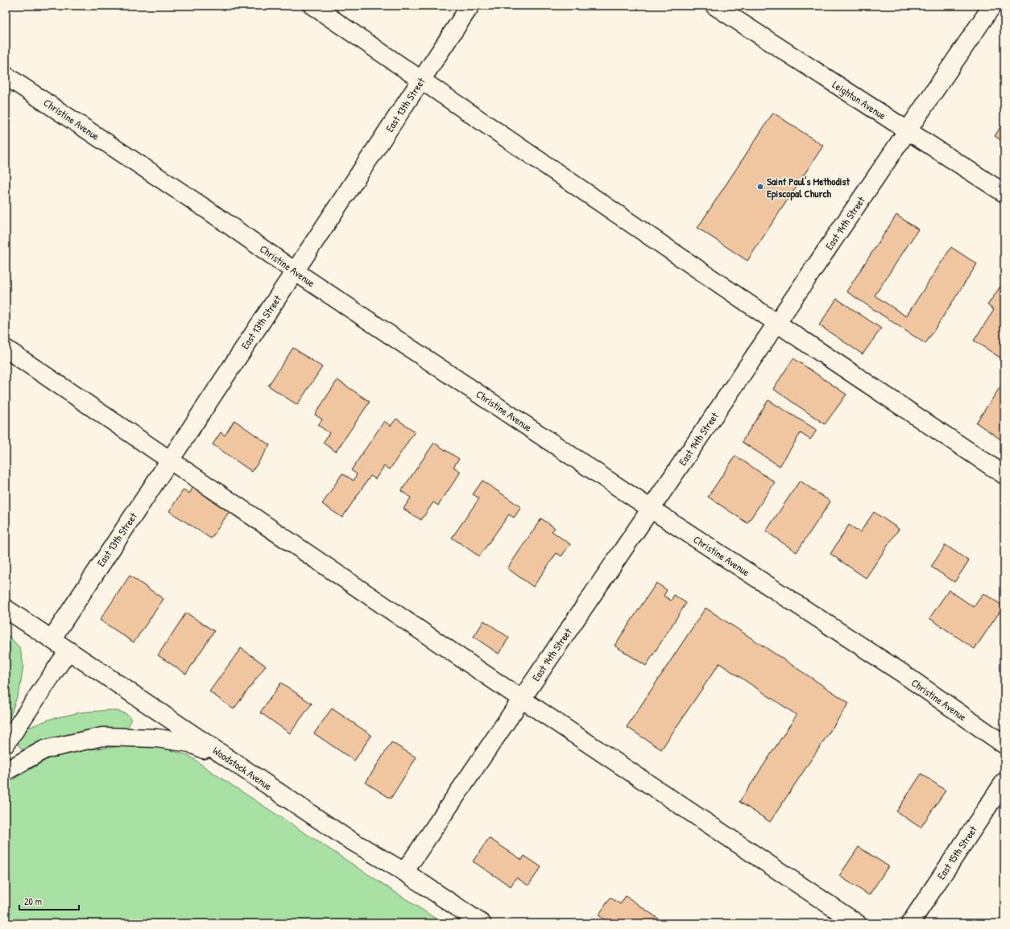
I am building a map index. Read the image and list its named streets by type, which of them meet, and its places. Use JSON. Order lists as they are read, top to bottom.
{
  "streets": {
    "street": [
      "Leighton Avenue",
      "East 13th Street",
      "Christine Avenue",
      "East 14th Street",
      "Woodstock Avenue",
      "East 15th Street"
    ]
  },
  "crossings": [
    ["Leighton Avenue", "East 14th Street"],
    ["East 13th Street", "Christine Avenue"],
    ["East 13th Street", "Woodstock Avenue"],
    ["Christine Avenue", "East 14th Street"],
    ["East 14th Street", "Woodstock Avenue"]
  ],
  "places": ["Saint Paul's Methodist Episcopal Church"],
  "scale_bar": "20 m"
}
